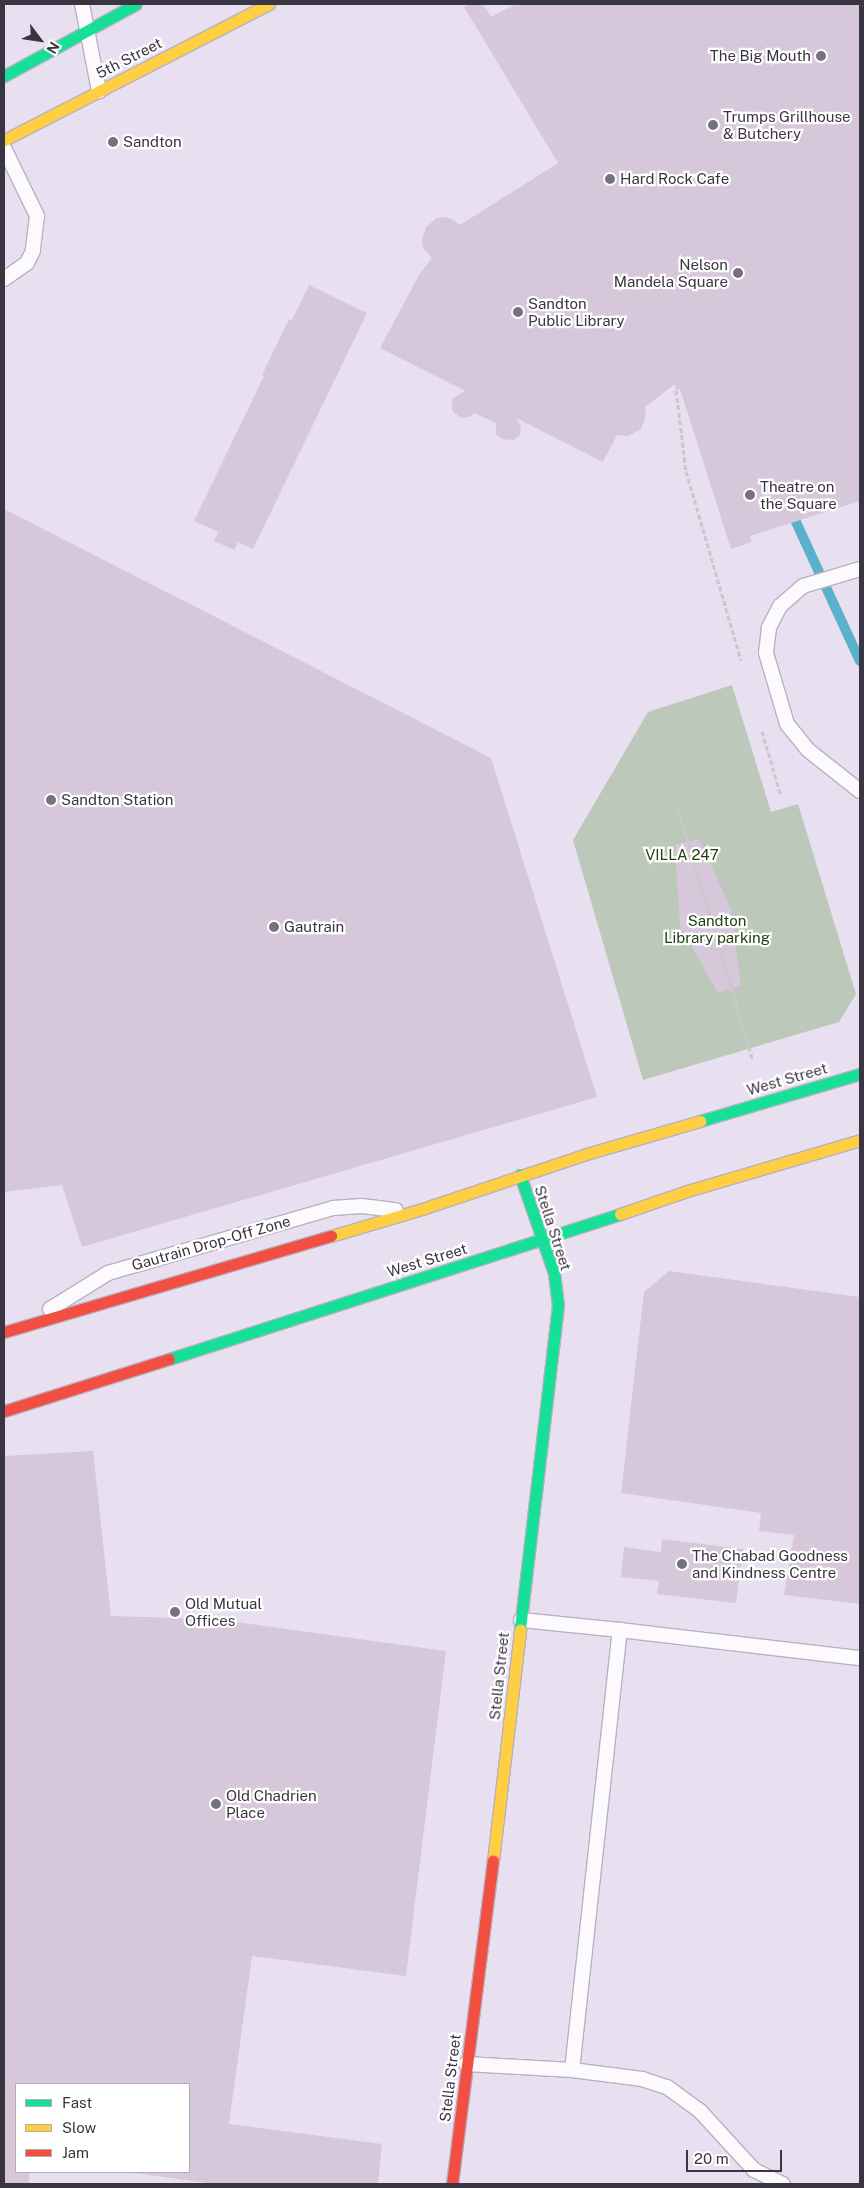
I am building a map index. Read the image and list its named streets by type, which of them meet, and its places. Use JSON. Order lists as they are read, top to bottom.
{
  "streets": {
    "street": ["5th Street", "West Street", "Stella Street"],
    "lane": ["Gautrain Drop-Off Zone"]
  },
  "crossings": [
    ["West Street", "Stella Street"],
    ["West Street", "Gautrain Drop-Off Zone"]
  ],
  "parks": ["VILLA 247", "Sandton Library parking"],
  "places": [
    "The Big Mouth",
    "Trumps Grillhouse & Butchery",
    "Sandton",
    "Hard Rock Cafe",
    "Nelson Mandela Square",
    "Sandton Public Library",
    "Theatre on the Square",
    "Sandton Station",
    "Gautrain",
    "The Chabad Goodness and Kindness Centre",
    "Old Mutual Offices",
    "Old Chadrien Place"
  ],
  "legend": ["Fast", "Slow", "Jam"],
  "scale_bar": "20 m",
  "north": "bottom right"
}
